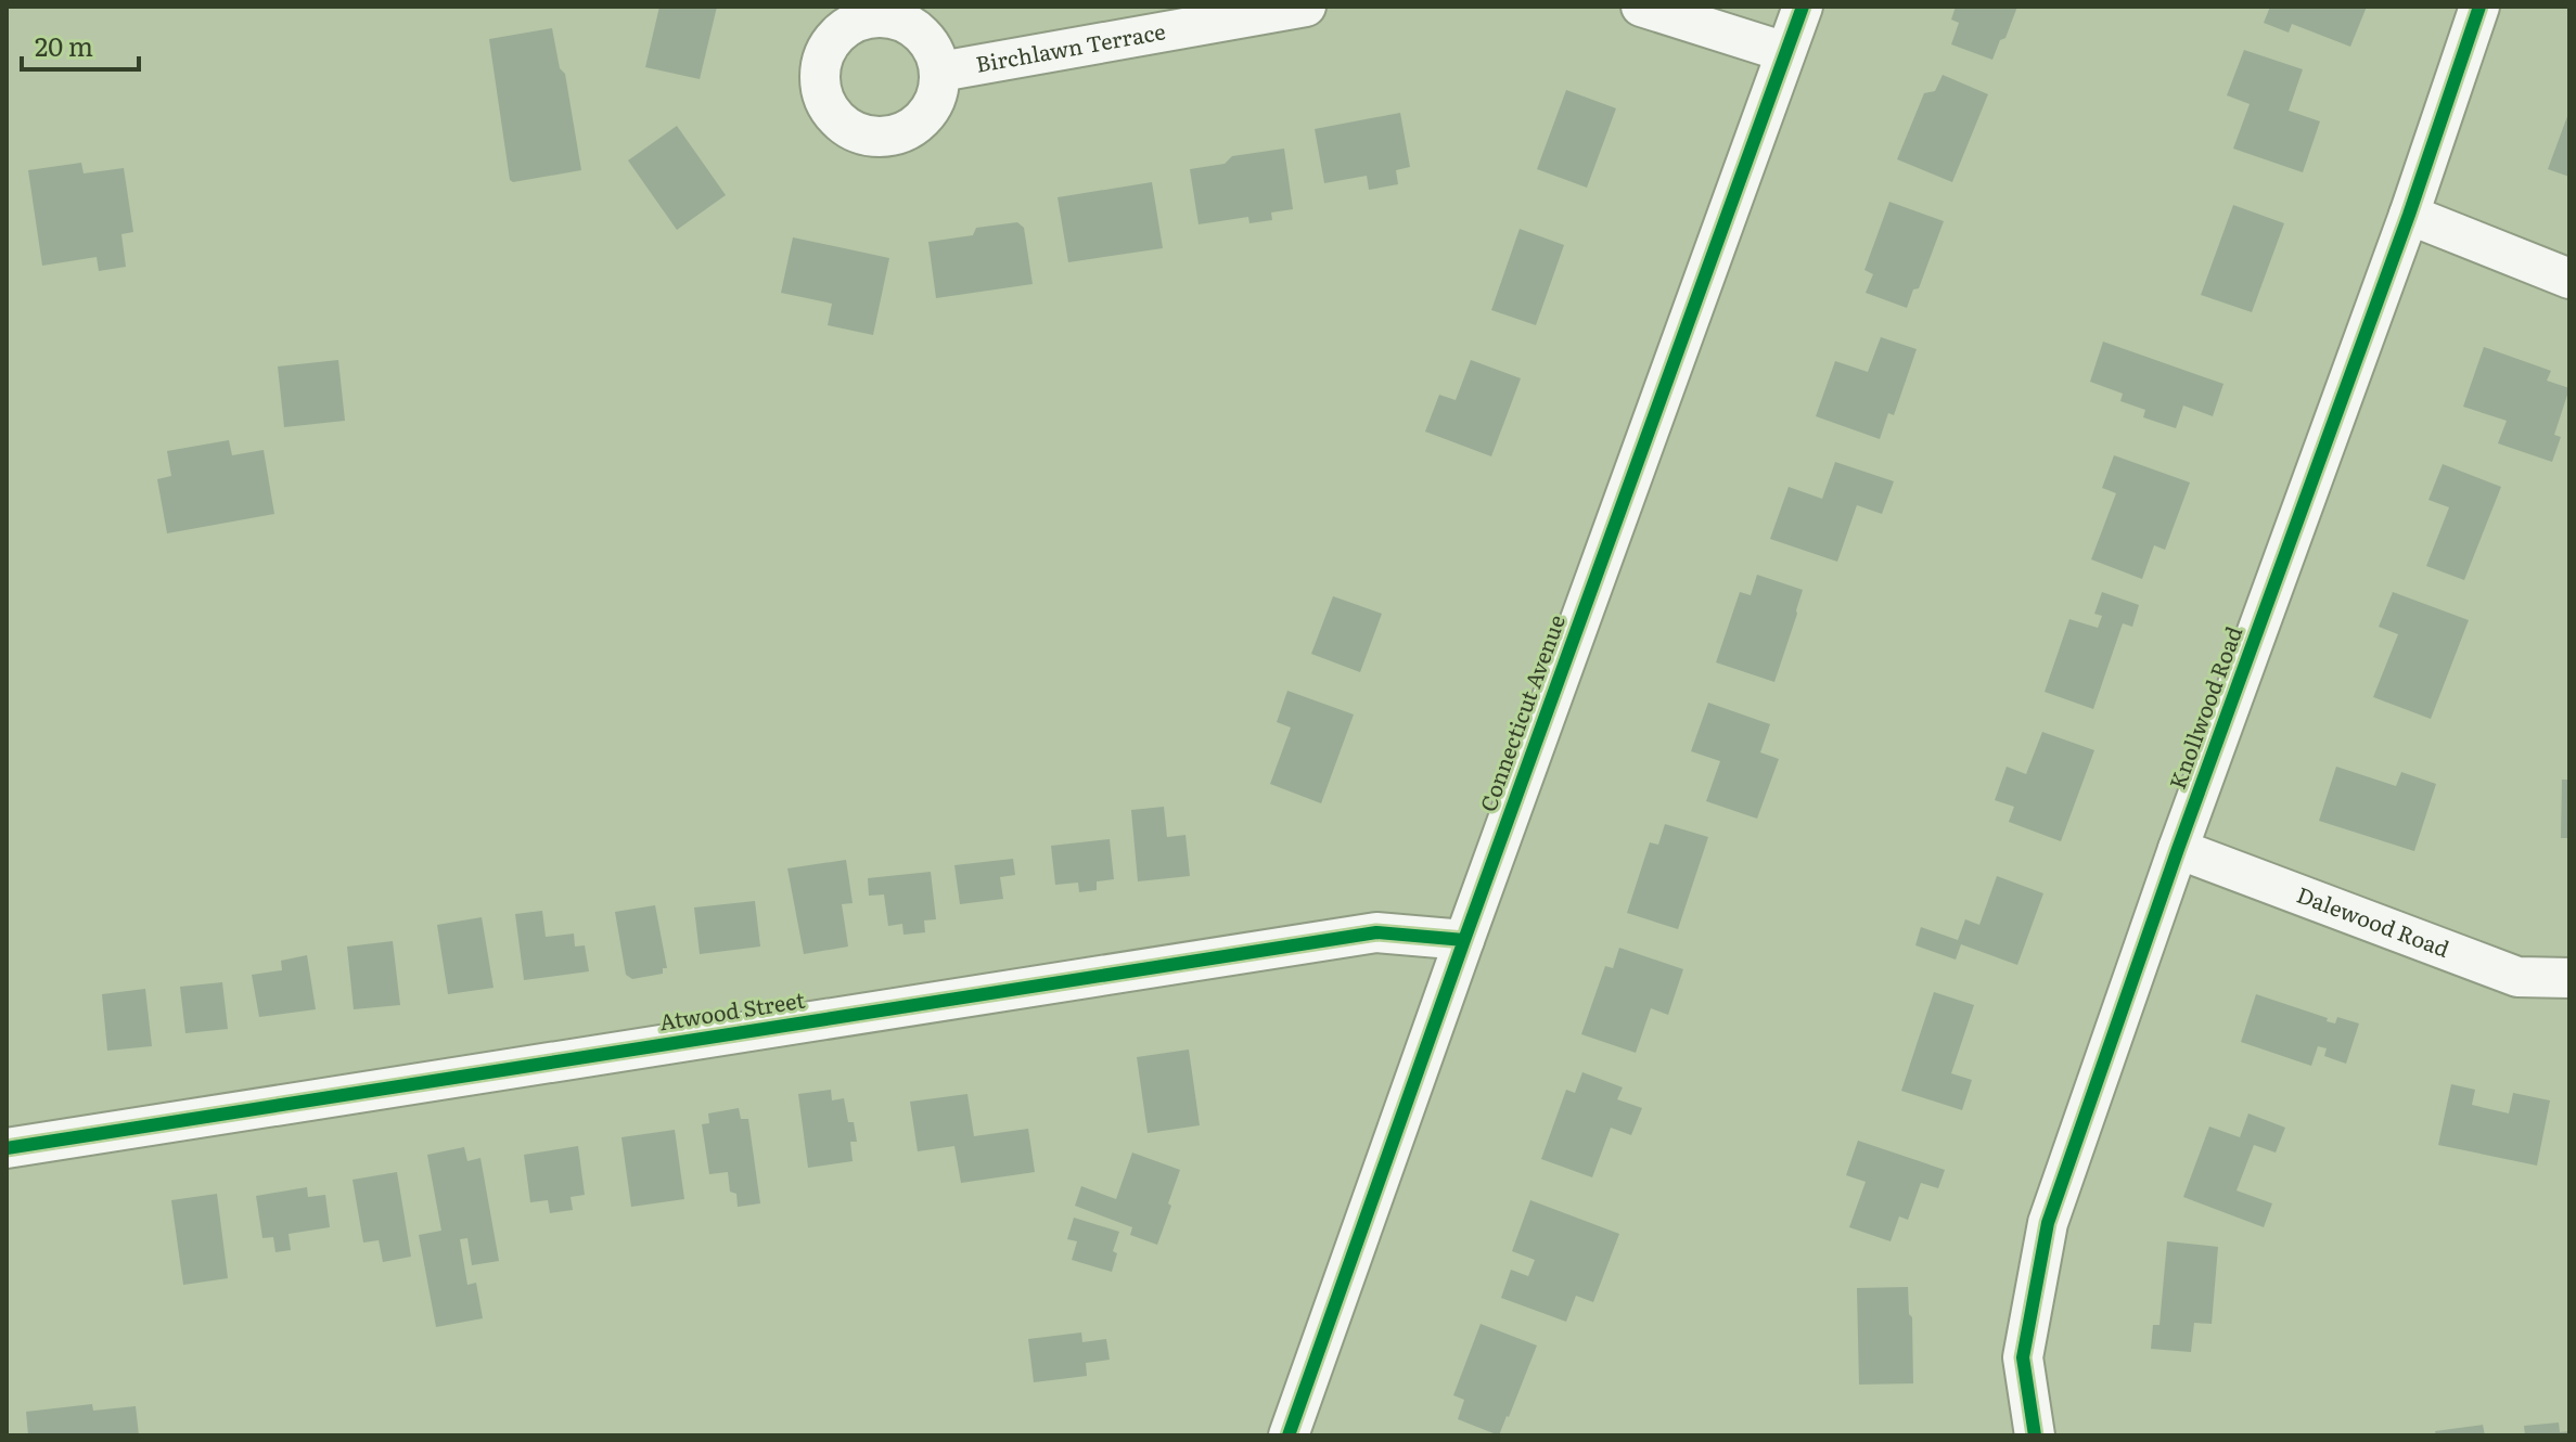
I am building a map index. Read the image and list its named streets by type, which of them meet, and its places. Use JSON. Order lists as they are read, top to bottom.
{
  "streets": {
    "street": [
      "Birchlawn Terrace",
      "Knollwood Road",
      "Connecticut Avenue",
      "Dalewood Road",
      "Atwood Street"
    ]
  },
  "crossings": [
    ["Knollwood Road", "Dalewood Road"],
    ["Connecticut Avenue", "Atwood Street"]
  ],
  "scale_bar": "20 m"
}
